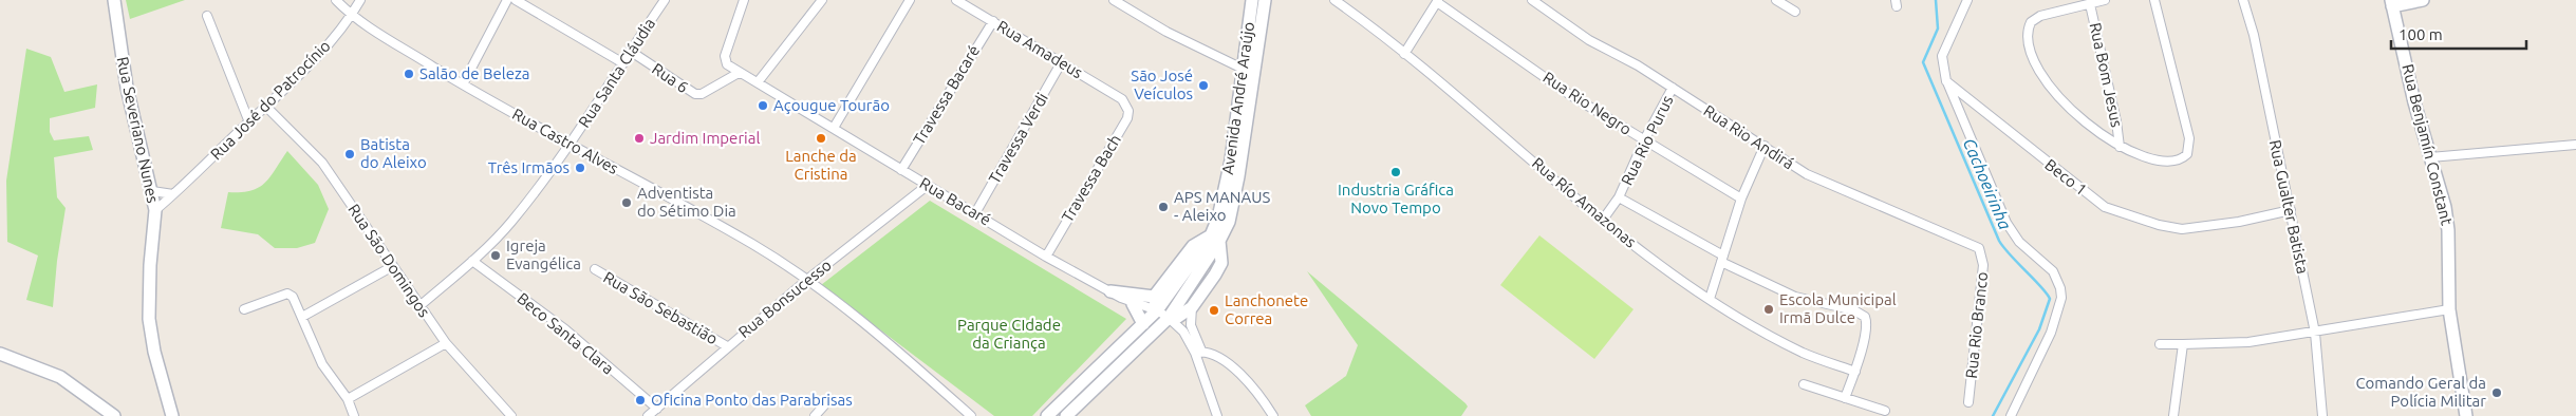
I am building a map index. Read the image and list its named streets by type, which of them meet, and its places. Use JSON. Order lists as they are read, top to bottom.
{
  "streets": {
    "main road": ["Avenida André Araújo", "Rua Severiano Nunes", "Rua Benjamín Constant"],
    "street": [
      "Rua Amadeus",
      "Rua Santa Cláudia",
      "Rua Bom Jesus",
      "Rua 6",
      "Travessa Bacaré",
      "Rua José do Patrocínio",
      "Rua Rio Negro",
      "Rua Rio Andirá",
      "Travessa Verdi",
      "Rua Rio Purus",
      "Rua Castro Alves",
      "Beco 1",
      "Travessa Bach",
      "Rua Bacaré",
      "Rua Río Amazonas",
      "Rua Gualter Batista",
      "Rua São Domingos",
      "Rua Bonsucesso",
      "Rua São Sebastião",
      "Rua Rio Branco",
      "Beco Santa Clara"
    ]
  },
  "crossings": [
    ["Rua Amadeus", "Travessa Bacaré"],
    ["Rua Amadeus", "Travessa Verdi"],
    ["Rua Amadeus", "Travessa Bach"],
    ["Rua Santa Cláudia", "Rua 6"],
    ["Rua Santa Cláudia", "Rua Castro Alves"],
    ["Rua Santa Cláudia", "Rua São Domingos"],
    ["Rua Santa Cláudia", "Beco Santa Clara"],
    ["Rua 6", "Rua Bacaré"],
    ["Travessa Bacaré", "Rua Bacaré"],
    ["Avenida André Araújo", "Rua Bacaré"],
    ["Rua José do Patrocínio", "Rua Severiano Nunes"],
    ["Rua José do Patrocínio", "Rua Castro Alves"],
    ["Rua José do Patrocínio", "Rua São Domingos"],
    ["Rua Rio Negro", "Rua Rio Purus"],
    ["Rua Rio Andirá", "Rua Rio Purus"],
    ["Rua Rio Andirá", "Rua Rio Branco"],
    ["Travessa Verdi", "Rua Bacaré"],
    ["Rua Rio Purus", "Rua Río Amazonas"],
    ["Rua Castro Alves", "Rua Bonsucesso"],
    ["Beco 1", "Rua Gualter Batista"],
    ["Travessa Bach", "Rua Bacaré"],
    ["Rua Bacaré", "Rua Bonsucesso"],
    ["Rua Bonsucesso", "Rua São Sebastião"],
    ["Rua Bonsucesso", "Beco Santa Clara"]
  ],
  "water": ["Cachoeirinha"],
  "parks": ["Parque CIdade da Criança"],
  "places": [
    "Salão de Beleza",
    "São José Veículos",
    "Açougue Tourão",
    "Jardim Imperial",
    "Lanche da Cristina",
    "Batista do Aleixo",
    "Três Irmãos",
    "Industria Gráfica Novo Tempo",
    "Adventista do Sétimo Dia",
    "APS MANAUS - Aleixo",
    "Igreja Evangélica",
    "Escola Municipal Irmã Dulce",
    "Lanchonete Correa",
    "Comando Geral da Polícia Militar",
    "Oficina Ponto das Parabrisas"
  ],
  "scale_bar": "100 m"
}
